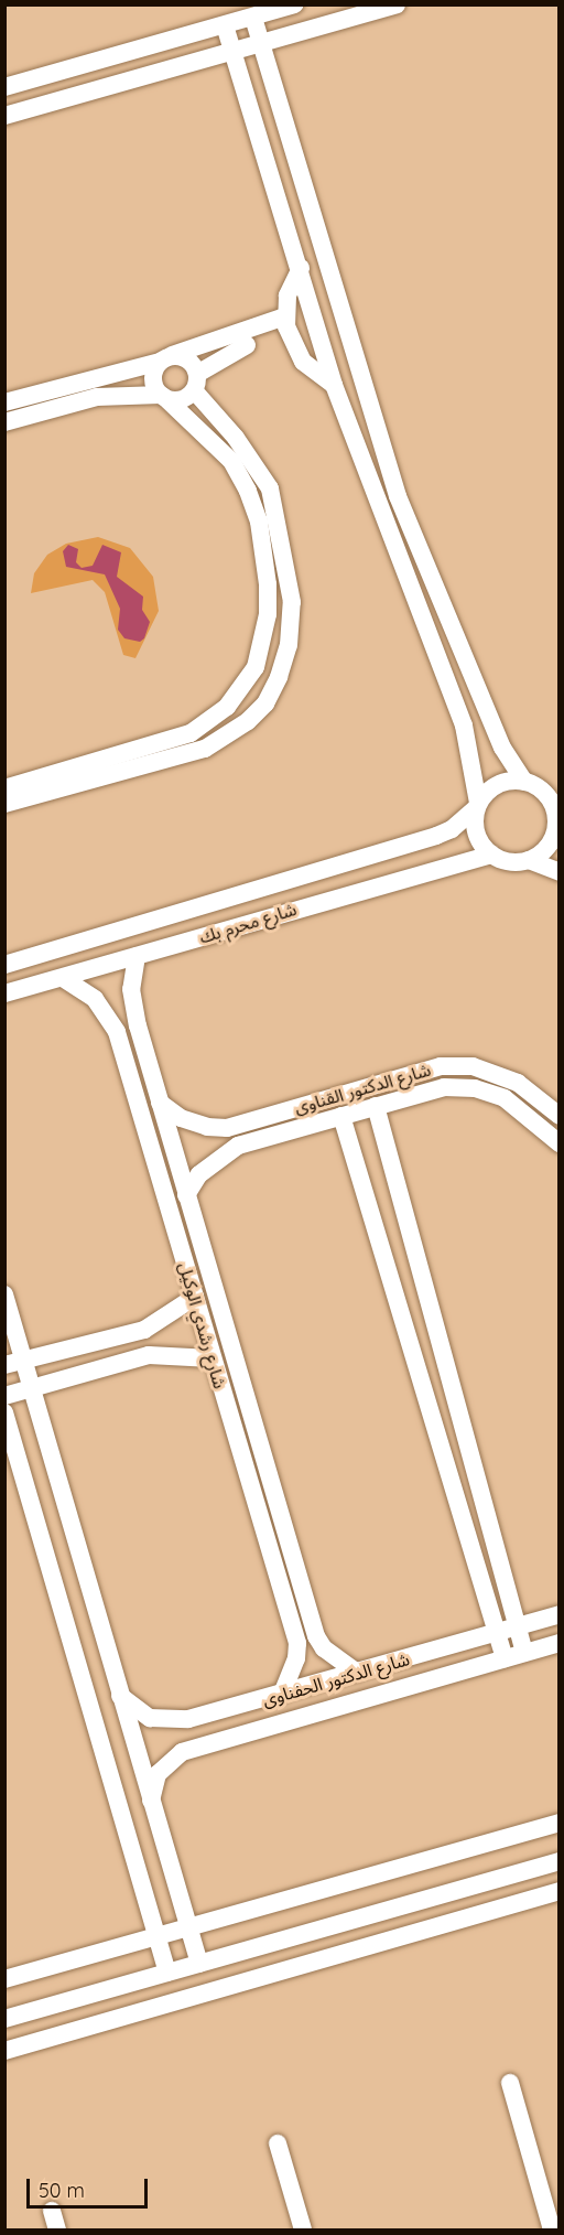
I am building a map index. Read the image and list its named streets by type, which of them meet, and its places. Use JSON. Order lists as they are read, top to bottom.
{
  "streets": {
    "street": [
      "شارع محرم بك",
      "شارع الدكتور القناوى",
      "شارع رشدي الوكيل",
      "شارع الدكتور الحفناوى"
    ]
  },
  "crossings": [
    ["شارع محرم بك", "شارع رشدي الوكيل"],
    ["شارع الدكتور القناوى", "شارع رشدي الوكيل"],
    ["شارع رشدي الوكيل", "شارع الدكتور الحفناوى"]
  ],
  "scale_bar": "50 m"
}
